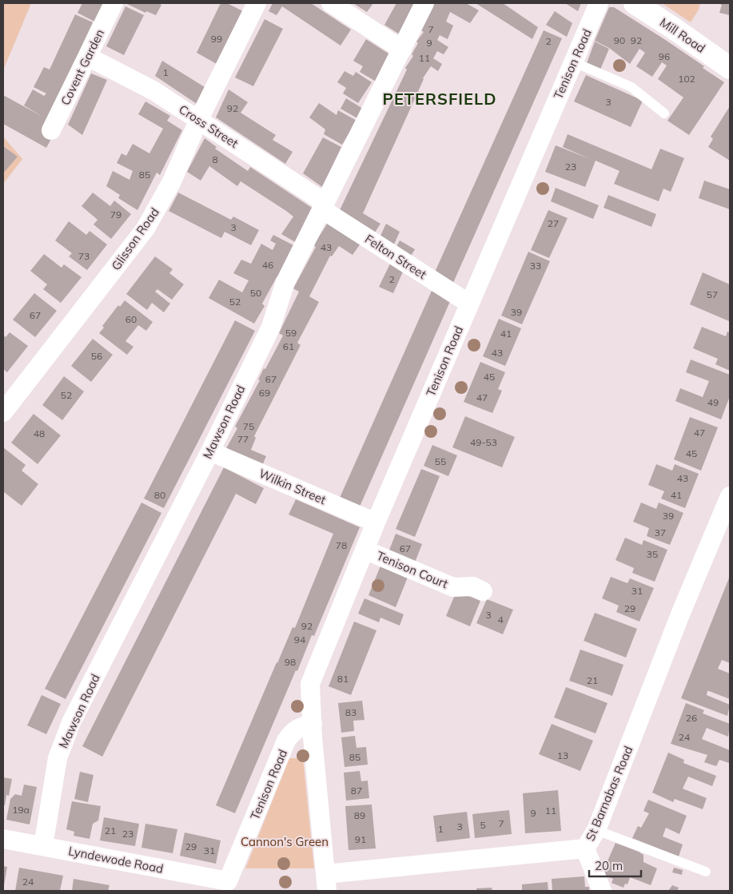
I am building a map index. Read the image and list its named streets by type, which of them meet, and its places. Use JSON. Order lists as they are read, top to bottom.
{
  "streets": {
    "street": [
      "Mill Road",
      "Tenison Road",
      "Covent Garden",
      "Cross Street",
      "Glisson Road",
      "Felton Street",
      "Mawson Road",
      "Wilkin Street",
      "Tenison Court",
      "St Barnabas Road",
      "Lyndewode Road"
    ]
  },
  "crossings": [
    ["Tenison Road", "Felton Street"],
    ["Tenison Road", "Wilkin Street"],
    ["Tenison Road", "Tenison Court"],
    ["Tenison Road", "St Barnabas Road"],
    ["Tenison Road", "Lyndewode Road"],
    ["Covent Garden", "Cross Street"],
    ["Cross Street", "Glisson Road"],
    ["Cross Street", "Felton Street"],
    ["Cross Street", "Mawson Road"],
    ["Felton Street", "Mawson Road"],
    ["Mawson Road", "Wilkin Street"],
    ["Mawson Road", "Lyndewode Road"]
  ],
  "districts": ["PETERSFIELD"],
  "parks": ["Cannon's Green"],
  "house_numbers": [
    "7",
    "99",
    "90",
    "92",
    "2",
    "9",
    "96",
    "11",
    "1",
    "102",
    "3",
    "92",
    "8",
    "23",
    "85",
    "79",
    "27",
    "3",
    "43",
    "73",
    "46",
    "33",
    "2",
    "50",
    "57",
    "52",
    "39",
    "67",
    "60",
    "59",
    "41",
    "61",
    "43",
    "56",
    "45",
    "67",
    "69",
    "52",
    "47",
    "49",
    "75",
    "47",
    "48",
    "77",
    "49-53",
    "45",
    "55",
    "43",
    "80",
    "41",
    "39",
    "37",
    "78",
    "67",
    "35",
    "31",
    "29",
    "3",
    "4",
    "92",
    "94",
    "98",
    "81",
    "21",
    "83",
    "26",
    "24",
    "13",
    "85",
    "87",
    "19a",
    "11",
    "9",
    "89",
    "7",
    "5",
    "3",
    "1",
    "21",
    "23",
    "91",
    "29",
    "31",
    "24"
  ],
  "scale_bar": "20 m"
}
